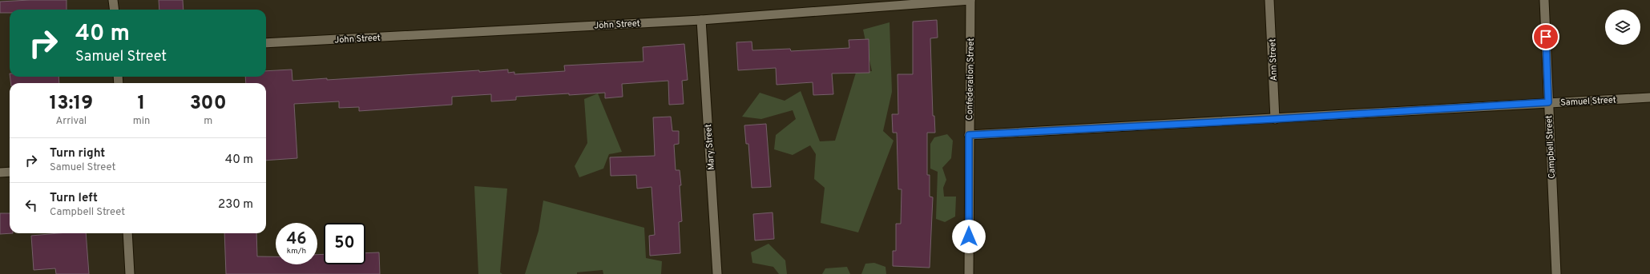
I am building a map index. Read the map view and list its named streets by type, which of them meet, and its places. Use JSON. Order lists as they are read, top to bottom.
{
  "streets": {
    "street": [
      "John Street",
      "Ann Street",
      "Confederation Street",
      "Samuel Street",
      "Mary Street",
      "Campbell Street"
    ]
  },
  "crossings": [
    ["John Street", "Confederation Street"],
    ["John Street", "Mary Street"],
    ["Ann Street", "Samuel Street"],
    ["Confederation Street", "Samuel Street"],
    ["Samuel Street", "Campbell Street"]
  ],
  "page": {
    "turn": ["40 m", "Samuel Street"],
    "eta": [
      "13:19",
      "Arrival",
      "1",
      "min",
      "300",
      "m"
    ],
    "list": [
      {
        "name": "Turn right",
        "note": "Samuel Street",
        "value": "40 m"
      },
      {
        "name": "Turn left",
        "note": "Campbell Street",
        "value": "230 m"
      }
    ],
    "speed": "46 km/h",
    "limit": "50"
  }
}
